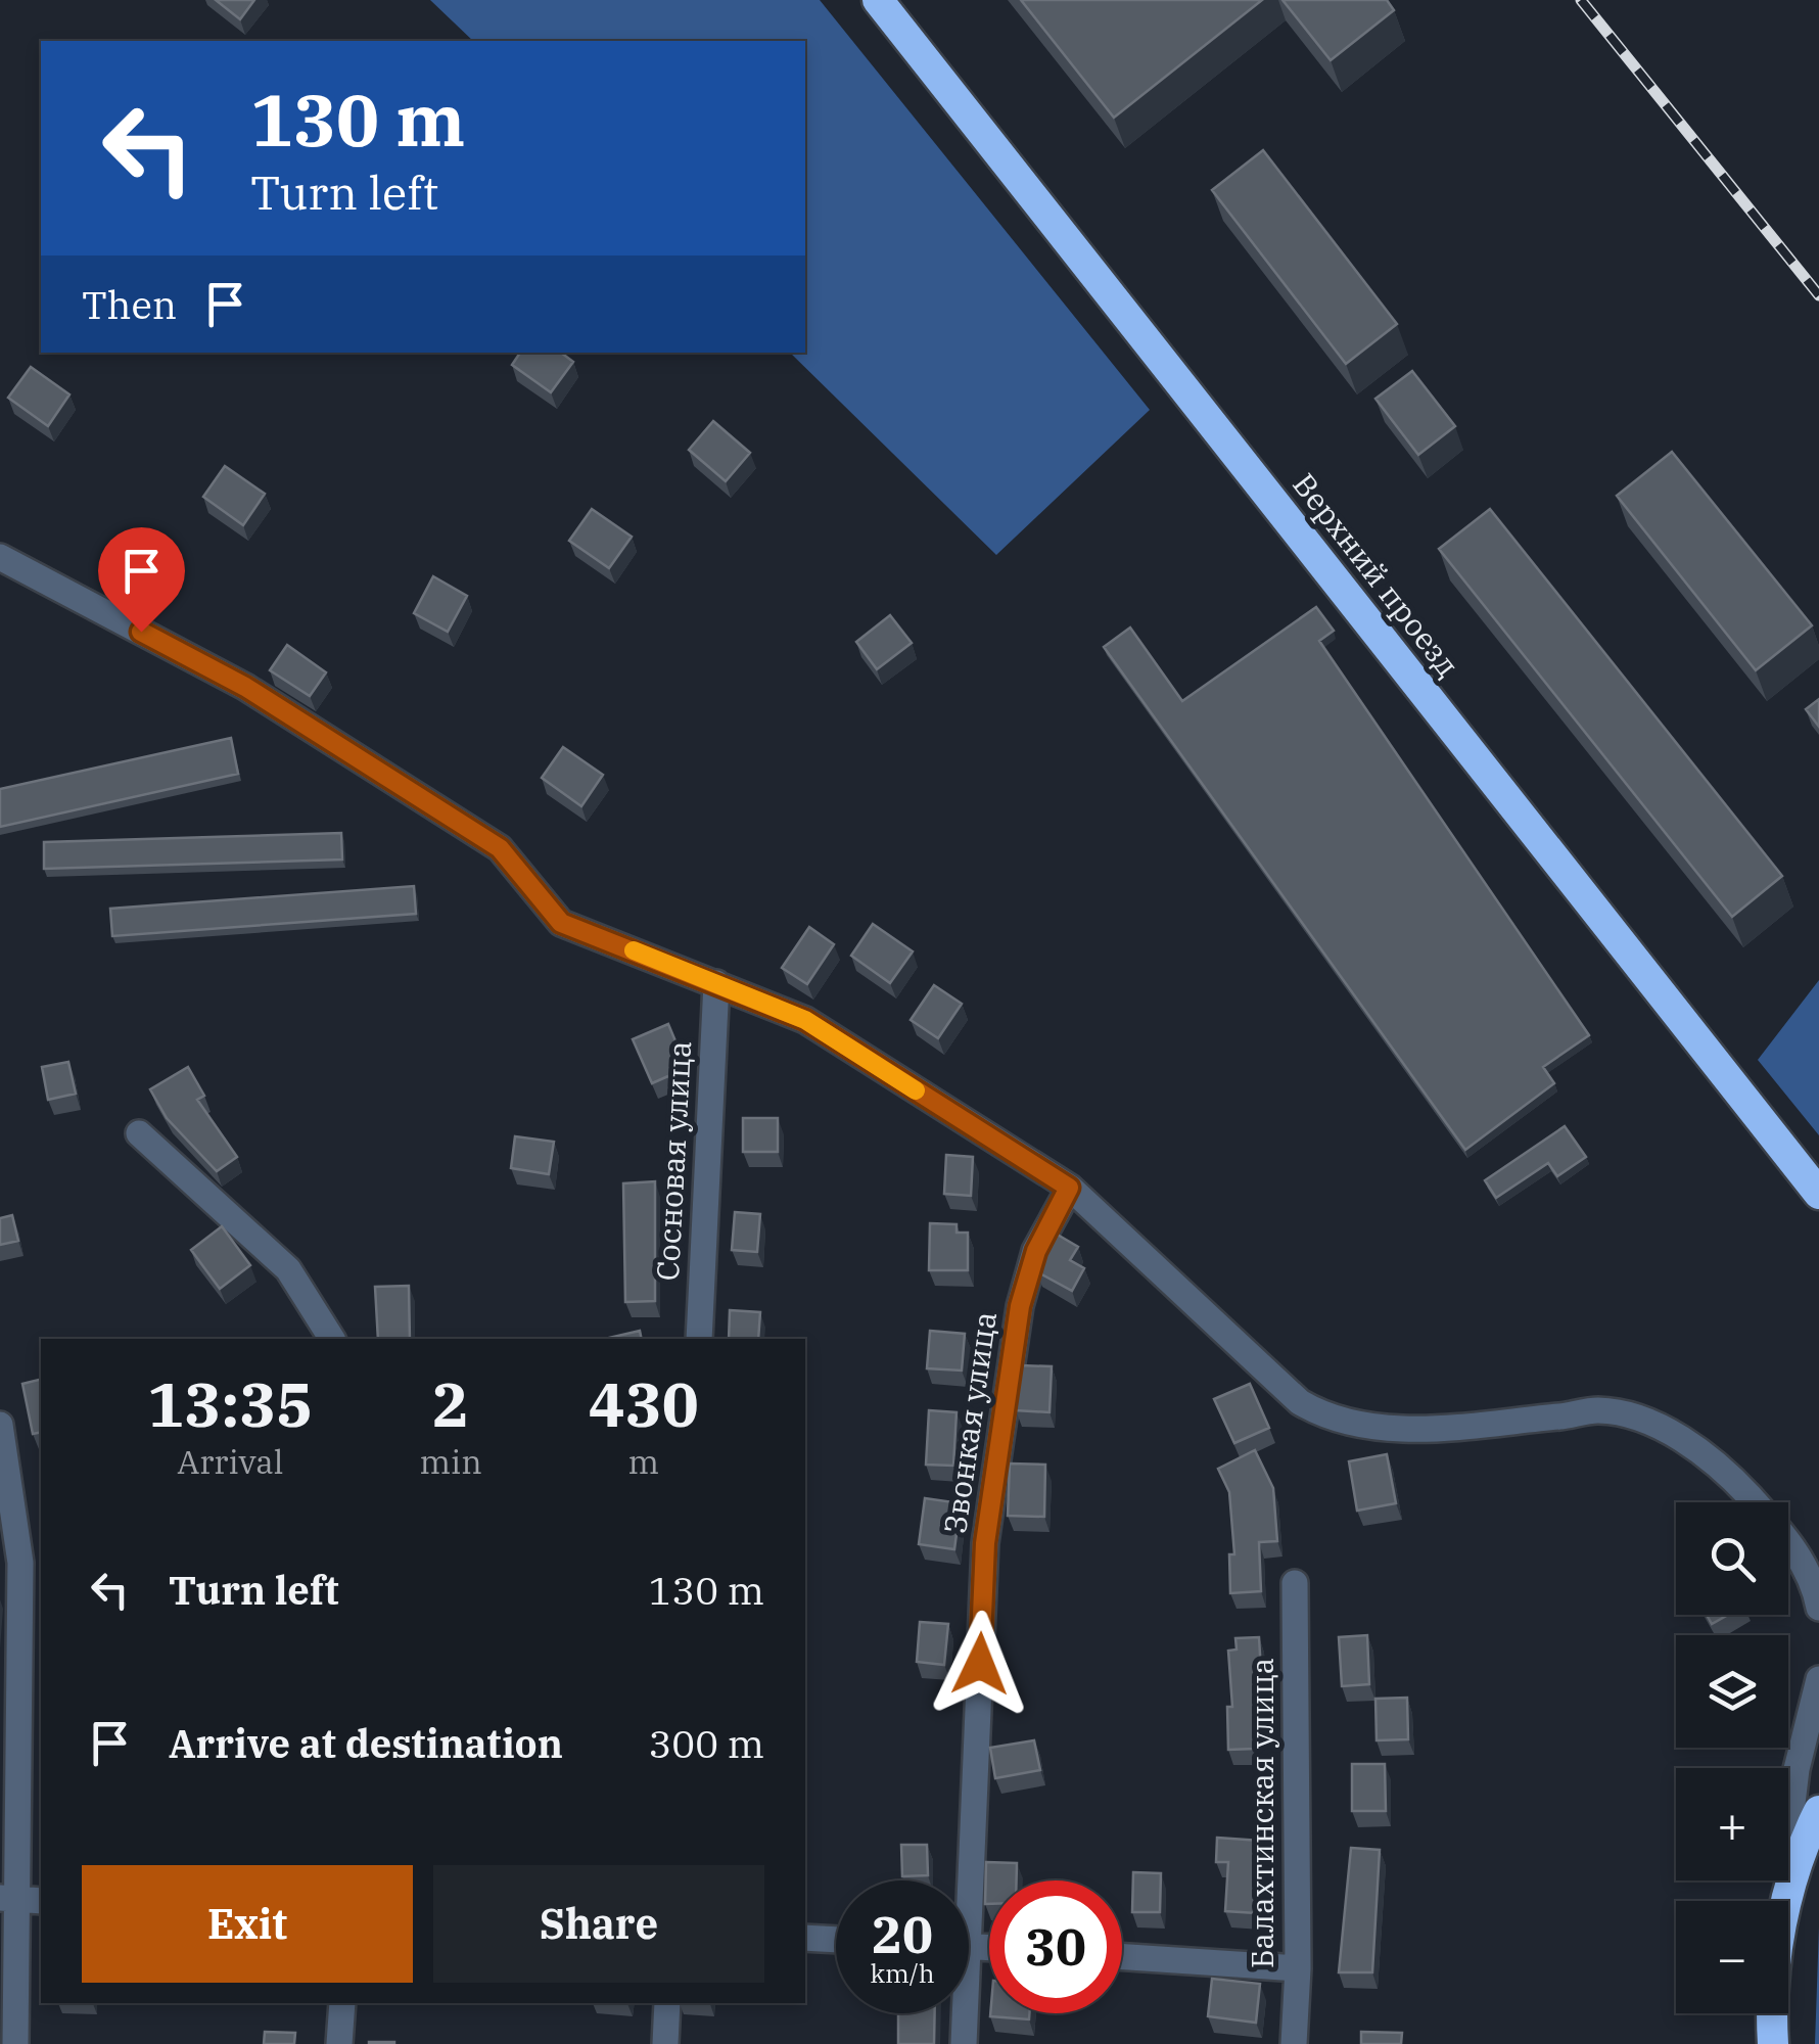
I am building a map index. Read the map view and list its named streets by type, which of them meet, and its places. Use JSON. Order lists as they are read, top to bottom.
{
  "streets": {
    "highway": ["Верхний проезд"],
    "street": ["Сосновая улица", "Звонкая улица", "Балахтинская улица"]
  },
  "page": {
    "turn": ["130 m", "Turn left"],
    "then": "Then",
    "eta": [
      "13:35",
      "Arrival",
      "2",
      "min",
      "430",
      "m"
    ],
    "map_buttons": ["+", "−"],
    "list": [
      {
        "name": "Turn left",
        "value": "130 m"
      },
      {
        "name": "Arrive at destination",
        "value": "300 m"
      }
    ],
    "buttons": ["Exit", "Share"],
    "speed": "20 km/h",
    "limit": "30"
  }
}
